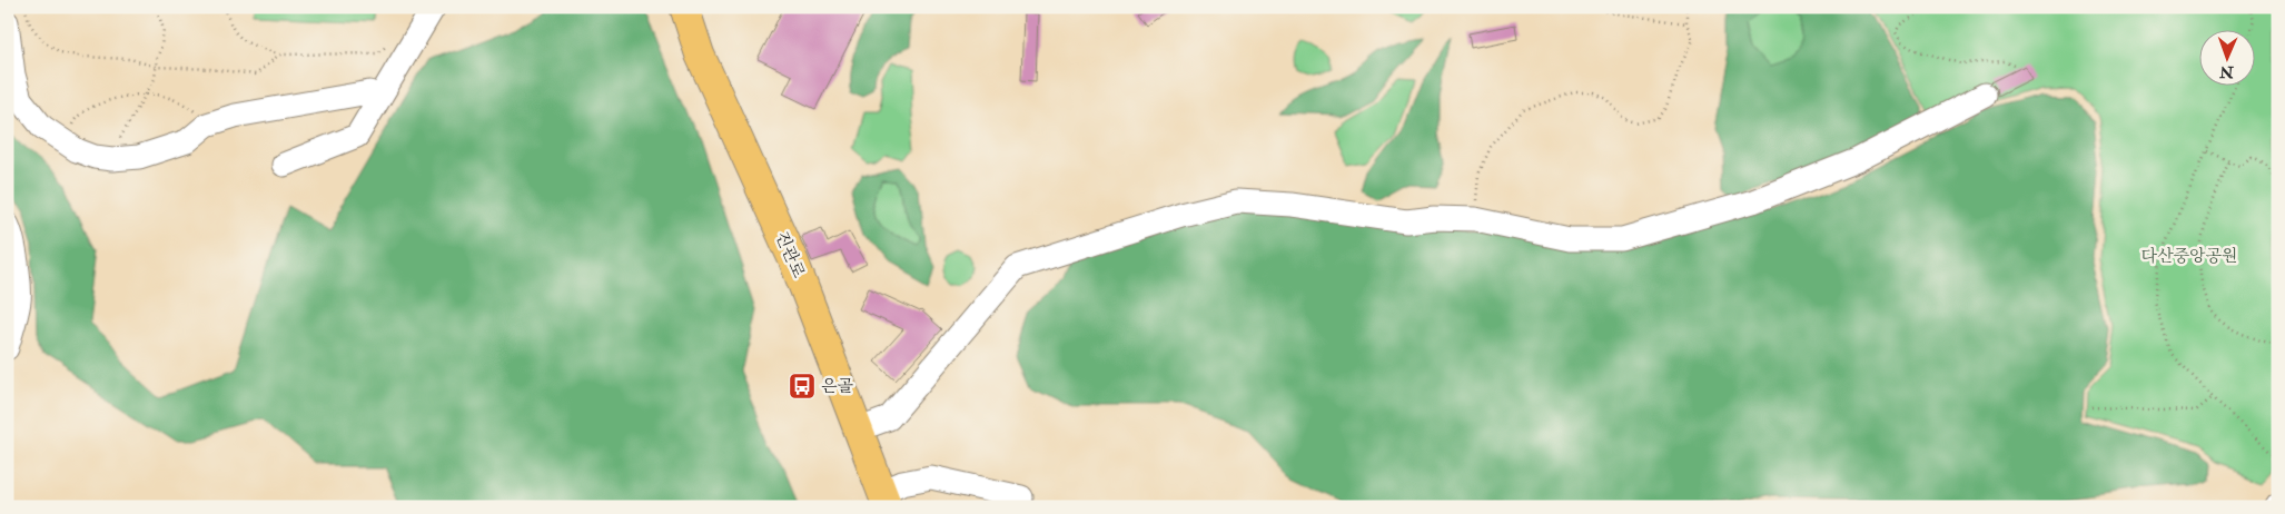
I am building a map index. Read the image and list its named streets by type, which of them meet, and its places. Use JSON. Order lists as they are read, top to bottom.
{
  "streets": {
    "main road": ["진관로"]
  },
  "parks": ["다산중앙공원"],
  "places": {
    "bus stop": ["은골"]
  },
  "north": "bottom"
}
